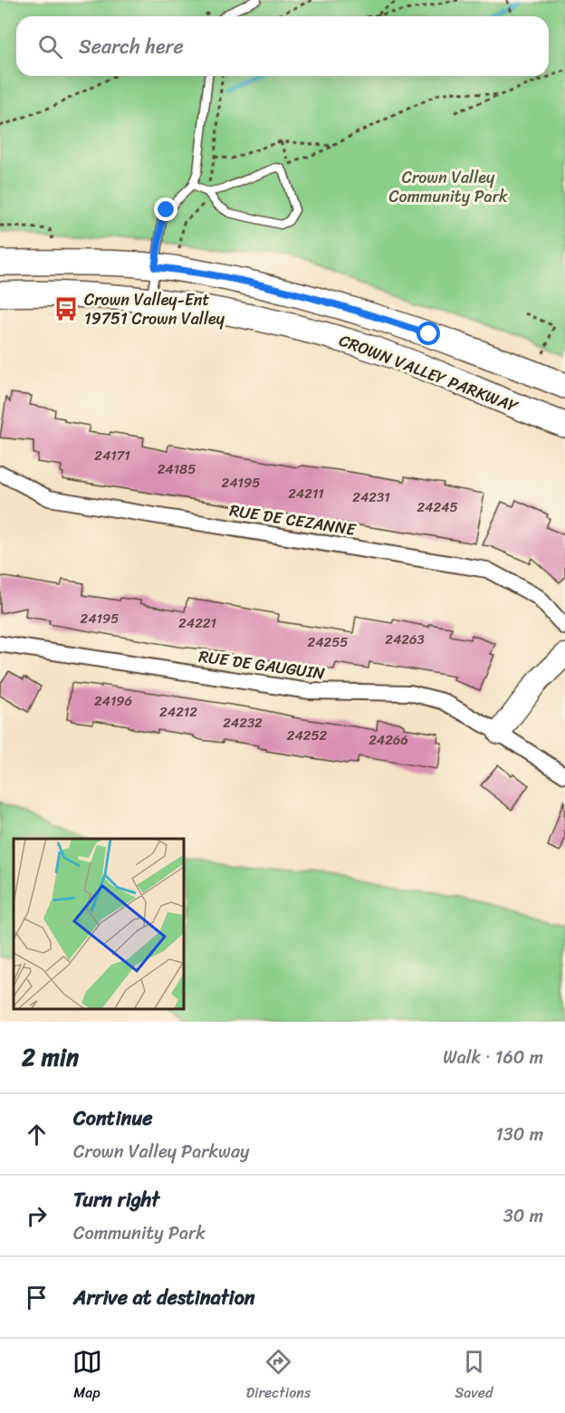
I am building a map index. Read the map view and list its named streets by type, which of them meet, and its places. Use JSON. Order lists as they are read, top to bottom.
{
  "streets": {
    "main road": ["CROWN VALLEY PARKWAY"],
    "street": ["RUE DE CEZANNE", "RUE DE GAUGUIN"]
  },
  "parks": ["Crown Valley Community Park"],
  "places": {
    "bus stop": ["Crown Valley-Ent 19751 Crown Valley"]
  },
  "house_numbers": [
    "24171",
    "24185",
    "24195",
    "24211",
    "24231",
    "24245",
    "24195",
    "24221",
    "24263",
    "24255",
    "24196",
    "24212",
    "24232",
    "24252",
    "24266"
  ],
  "page": {
    "search": "Search here",
    "heading": ["2 min", "Walk · 160 m"],
    "list": [
      ["Continue", "Crown Valley Parkway", "130 m"],
      ["Turn right", "Community Park", "30 m"],
      "Arrive at destination"
    ],
    "nav": ["Map", "Directions", "Saved"]
  }
}
